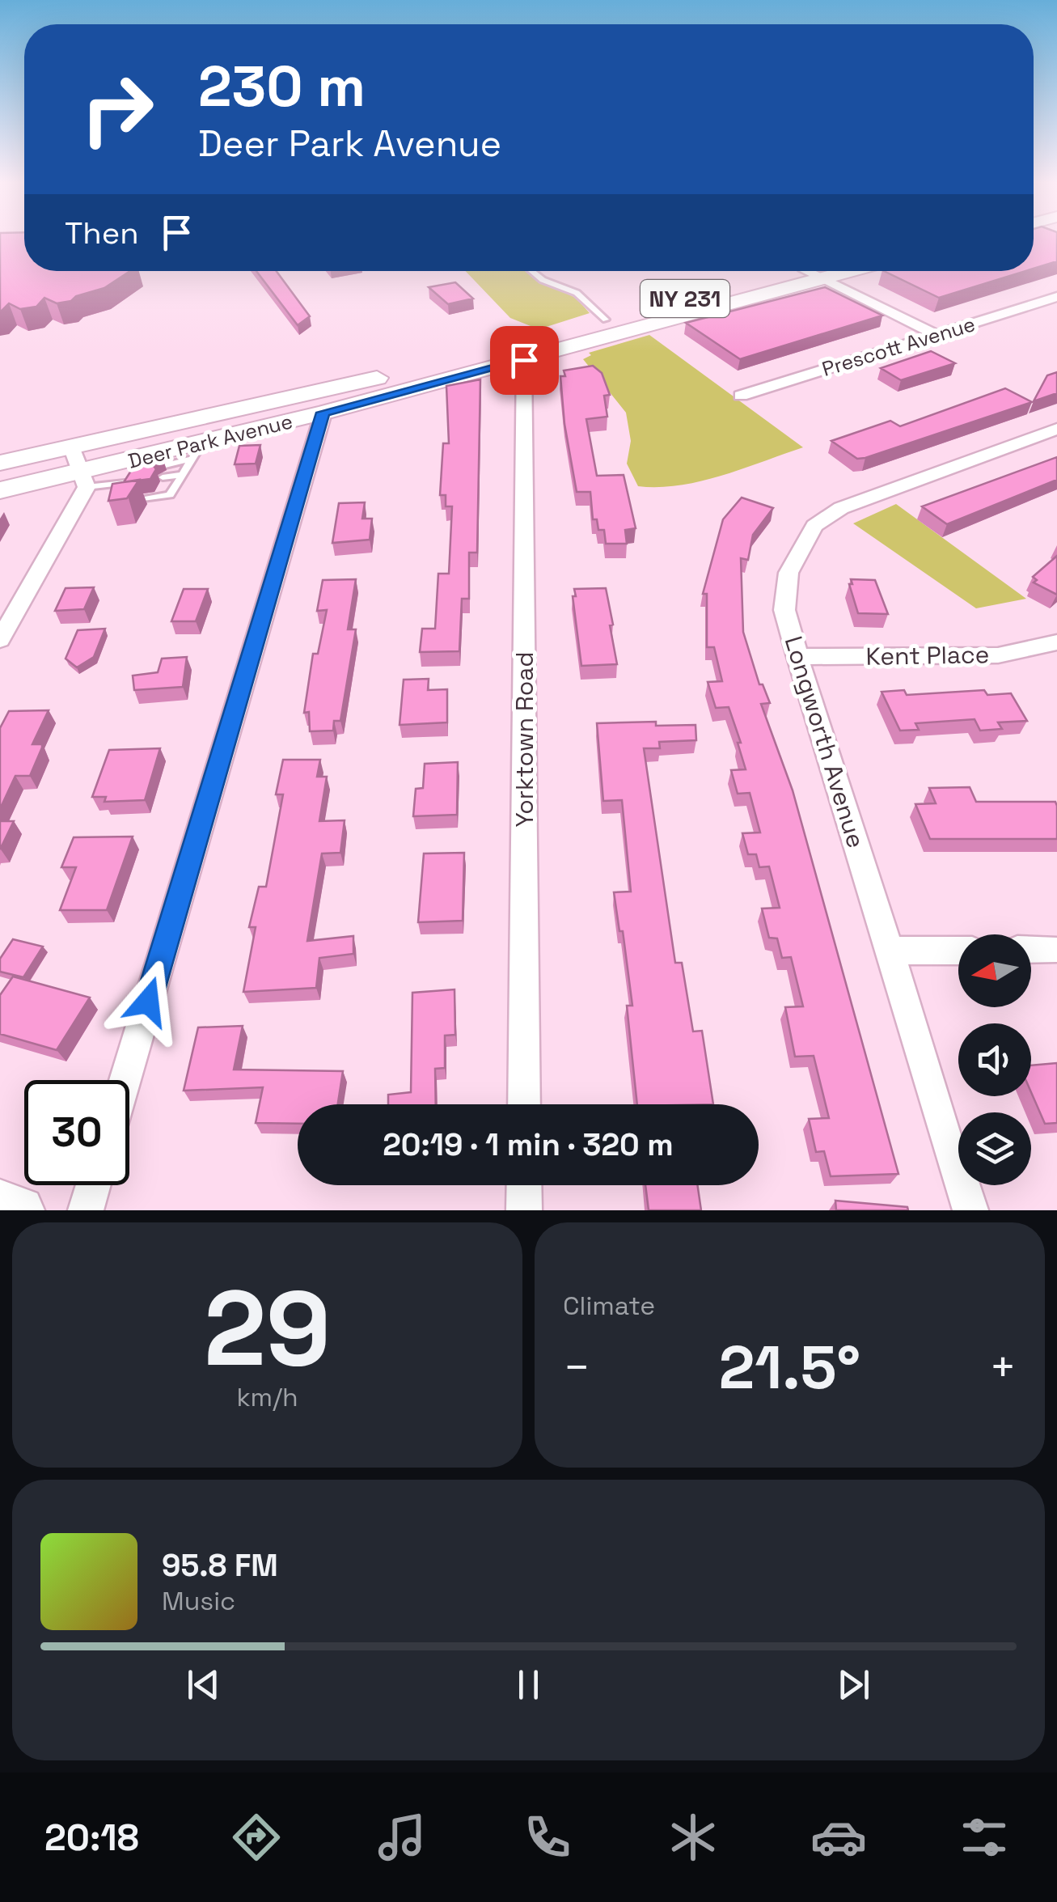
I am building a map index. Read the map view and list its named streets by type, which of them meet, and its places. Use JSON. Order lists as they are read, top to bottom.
{
  "streets": {
    "main road": ["NY 231", "Deer Park Avenue"],
    "street": [
      "Prescott Avenue",
      "Kent Place",
      "Yorktown Road",
      "Longworth Avenue"
    ]
  },
  "crossings": [
    ["Deer Park Avenue", "Yorktown Road"],
    ["Kent Place", "Longworth Avenue"]
  ],
  "north": "left",
  "page": {
    "turn": ["230 m", "Deer Park Avenue"],
    "then": "Then",
    "limit": "30",
    "trip": "20:19 · 1 min · 320 m",
    "tile": [
      ["29", "km/h"],
      "Climate"
    ],
    "heat": ["−", "21.5°", "+"],
    "song": ["95.8 FM", "Music"],
    "tabs": "20:18"
  }
}
